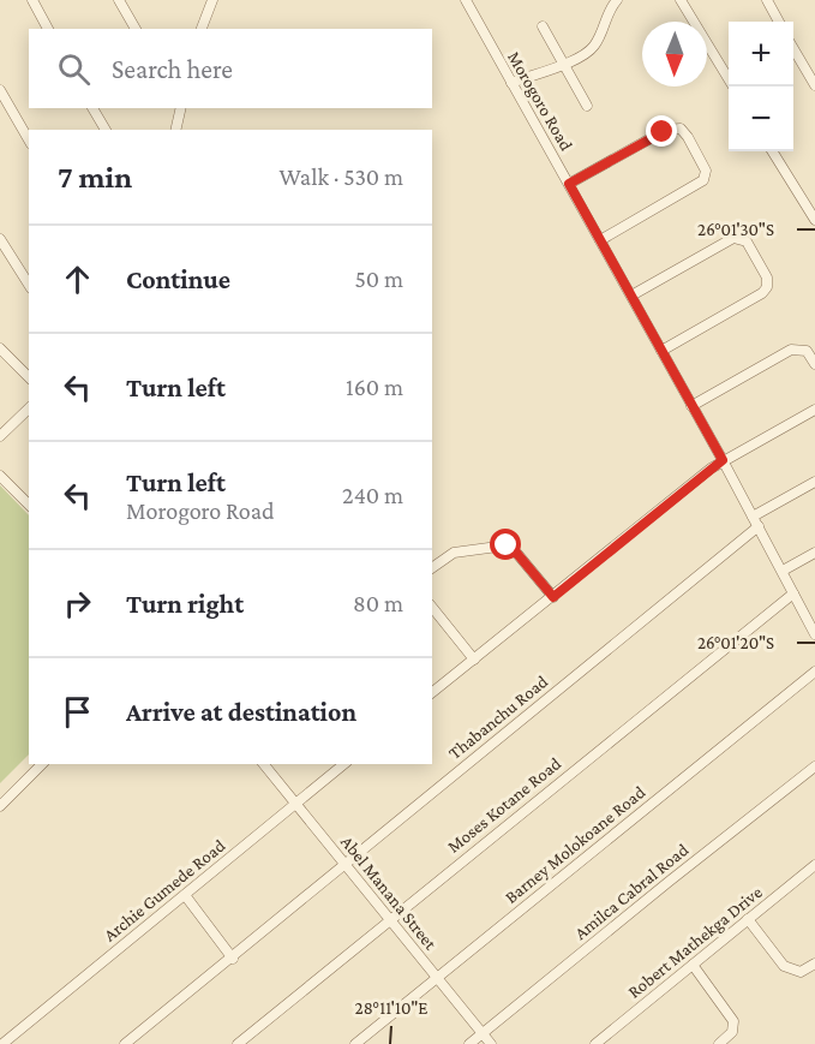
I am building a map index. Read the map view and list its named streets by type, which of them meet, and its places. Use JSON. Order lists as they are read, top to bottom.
{
  "streets": {
    "street": [
      "Morogoro Road",
      "Thabanchu Road",
      "Moses Kotane Road",
      "Barney Molokoane Road",
      "Archie Gumede Road",
      "Amilca Cabral Road",
      "Abel Manana Street",
      "Robert Mathekga Drive"
    ]
  },
  "crossings": [
    ["Morogoro Road", "Thabanchu Road"],
    ["Morogoro Road", "Moses Kotane Road"],
    ["Thabanchu Road", "Abel Manana Street"],
    ["Moses Kotane Road", "Abel Manana Street"],
    ["Barney Molokoane Road", "Abel Manana Street"],
    ["Archie Gumede Road", "Abel Manana Street"],
    ["Amilca Cabral Road", "Abel Manana Street"]
  ],
  "north": "bottom",
  "page": {
    "map_buttons": ["+", "−"],
    "search": "Search here",
    "heading": ["7 min", "Walk · 530 m"],
    "list": [
      ["Continue", "50 m"],
      ["Turn left", "160 m"],
      ["Turn left", "Morogoro Road", "240 m"],
      ["Turn right", "80 m"],
      "Arrive at destination"
    ]
  },
  "coordinates": ["26°01'30\"S", "26°01'20\"S", "28°11'10\"E"]
}
